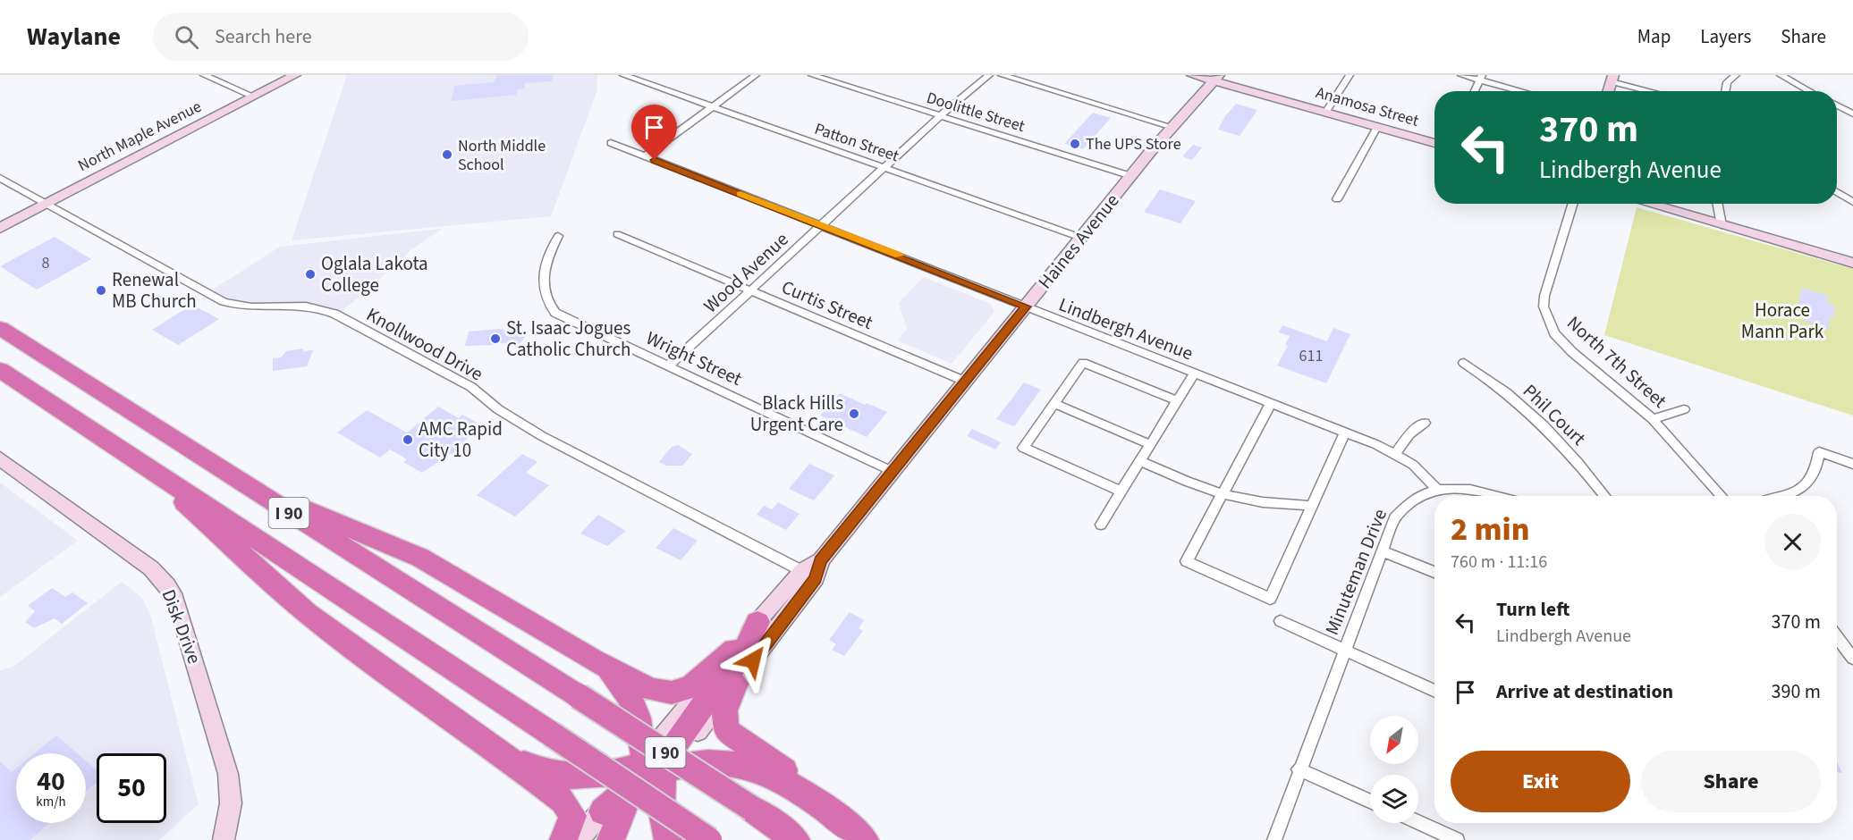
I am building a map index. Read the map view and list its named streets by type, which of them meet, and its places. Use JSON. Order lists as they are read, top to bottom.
{
  "streets": {
    "highway": ["I 90"],
    "main road": [
      "Anamosa Street",
      "North Maple Avenue",
      "Haines Avenue",
      "Disk Drive"
    ],
    "street": [
      "Doolittle Street",
      "Patton Street",
      "Wood Avenue",
      "Curtis Street",
      "Lindbergh Avenue",
      "Knollwood Drive",
      "Wright Street",
      "North 7th Street",
      "Phil Court",
      "Minuteman Drive"
    ]
  },
  "crossings": [
    ["Anamosa Street", "Haines Avenue"],
    ["Doolittle Street", "Haines Avenue"],
    ["Doolittle Street", "Wood Avenue"],
    ["North Maple Avenue", "Knollwood Drive"],
    ["Patton Street", "Haines Avenue"],
    ["Patton Street", "Wood Avenue"],
    ["Haines Avenue", "Curtis Street"],
    ["Haines Avenue", "Lindbergh Avenue"],
    ["Haines Avenue", "Knollwood Drive"],
    ["Haines Avenue", "Wright Street"],
    ["Wood Avenue", "Curtis Street"],
    ["Wood Avenue", "Lindbergh Avenue"],
    ["Wood Avenue", "Wright Street"],
    ["Lindbergh Avenue", "Minuteman Drive"]
  ],
  "parks": ["Horace Mann Park"],
  "places": [
    "The UPS Store",
    "North Middle School",
    "Oglala Lakota College",
    "Renewal MB Church",
    "St. Isaac Jogues Catholic Church",
    "Black Hills Urgent Care",
    "AMC Rapid City 10"
  ],
  "house_numbers": ["8", "611"],
  "north": "bottom left",
  "page": {
    "header": "Waylane",
    "search": "Search here",
    "nav": ["Map", "Layers", "Share"],
    "turn": ["370 m", "Lindbergh Avenue"],
    "heading": ["2 min", "760 m · 11:16"],
    "list": [
      {
        "name": "Turn left",
        "note": "Lindbergh Avenue",
        "value": "370 m"
      },
      {
        "name": "Arrive at destination",
        "value": "390 m"
      }
    ],
    "buttons": ["Exit", "Share"],
    "speed": "40 km/h",
    "limit": "50"
  }
}
